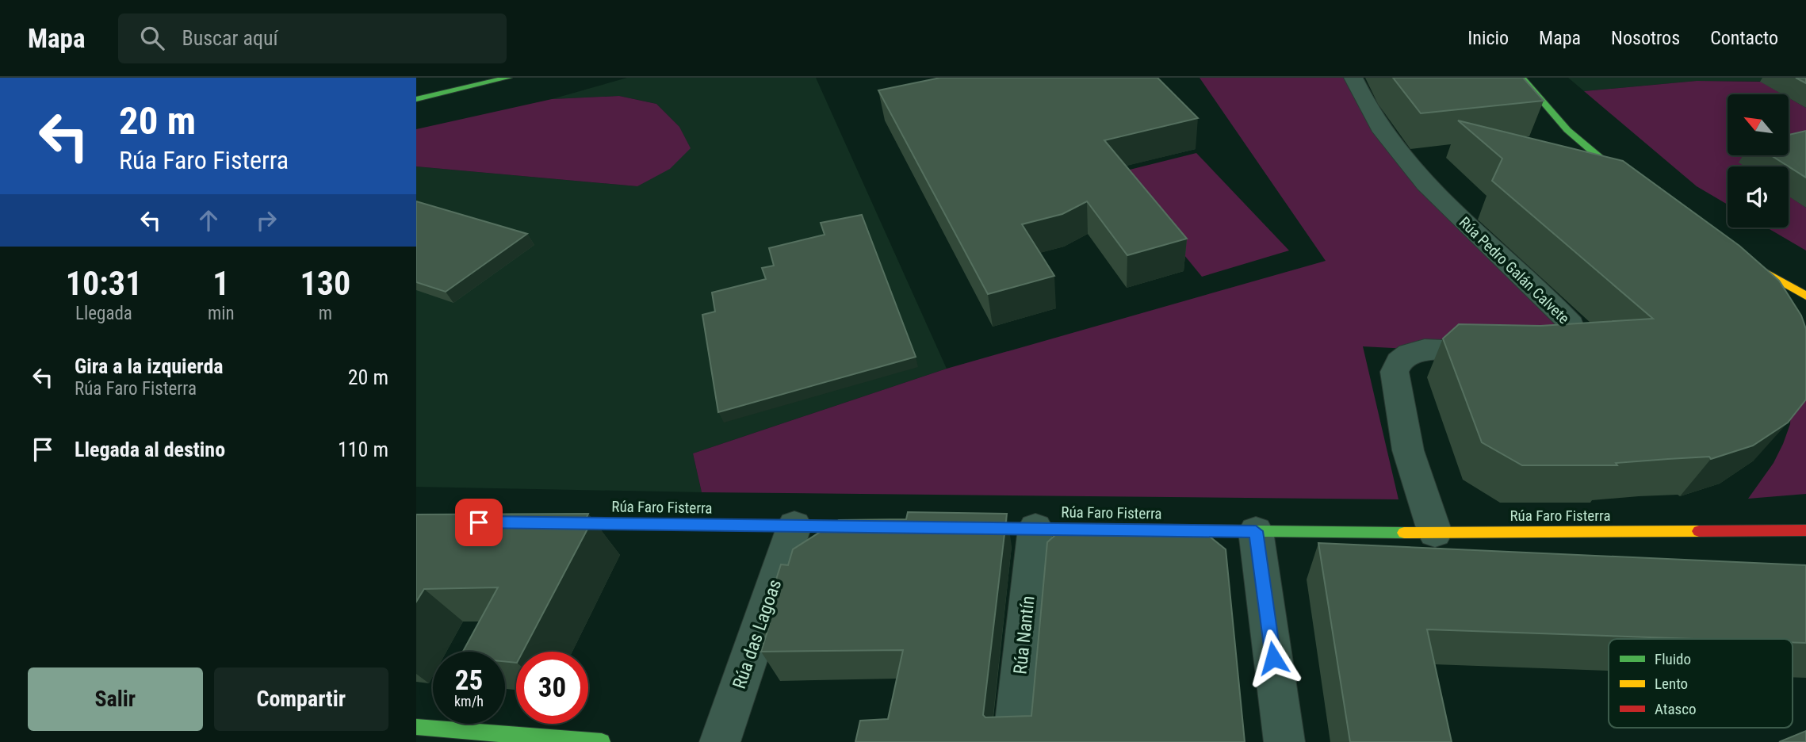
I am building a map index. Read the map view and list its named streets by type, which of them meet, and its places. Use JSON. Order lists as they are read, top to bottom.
{
  "streets": {
    "street": [
      "Rúa Pedro Galán Calvete",
      "Rúa Faro Fisterra",
      "Rúa das Lagoas",
      "Rúa Nantín"
    ]
  },
  "crossings": [
    ["Rúa Pedro Galán Calvete", "Rúa Faro Fisterra"],
    ["Rúa Faro Fisterra", "Rúa das Lagoas"],
    ["Rúa Faro Fisterra", "Rúa Nantín"]
  ],
  "legend": ["Fluido", "Lento", "Atasco"],
  "north": "top left",
  "page": {
    "header": "Mapa",
    "search": "Buscar aquí",
    "nav": [
      "Inicio",
      "Mapa",
      "Nosotros",
      "Contacto"
    ],
    "turn": ["20 m", "Rúa Faro Fisterra"],
    "eta": [
      "10:31",
      "Llegada",
      "1",
      "min",
      "130",
      "m"
    ],
    "list": [
      {
        "name": "Gira a la izquierda",
        "note": "Rúa Faro Fisterra",
        "value": "20 m"
      },
      {
        "name": "Llegada al destino",
        "value": "110 m"
      }
    ],
    "speed": "25 km/h",
    "limit": "30",
    "buttons": ["Salir", "Compartir"]
  }
}
